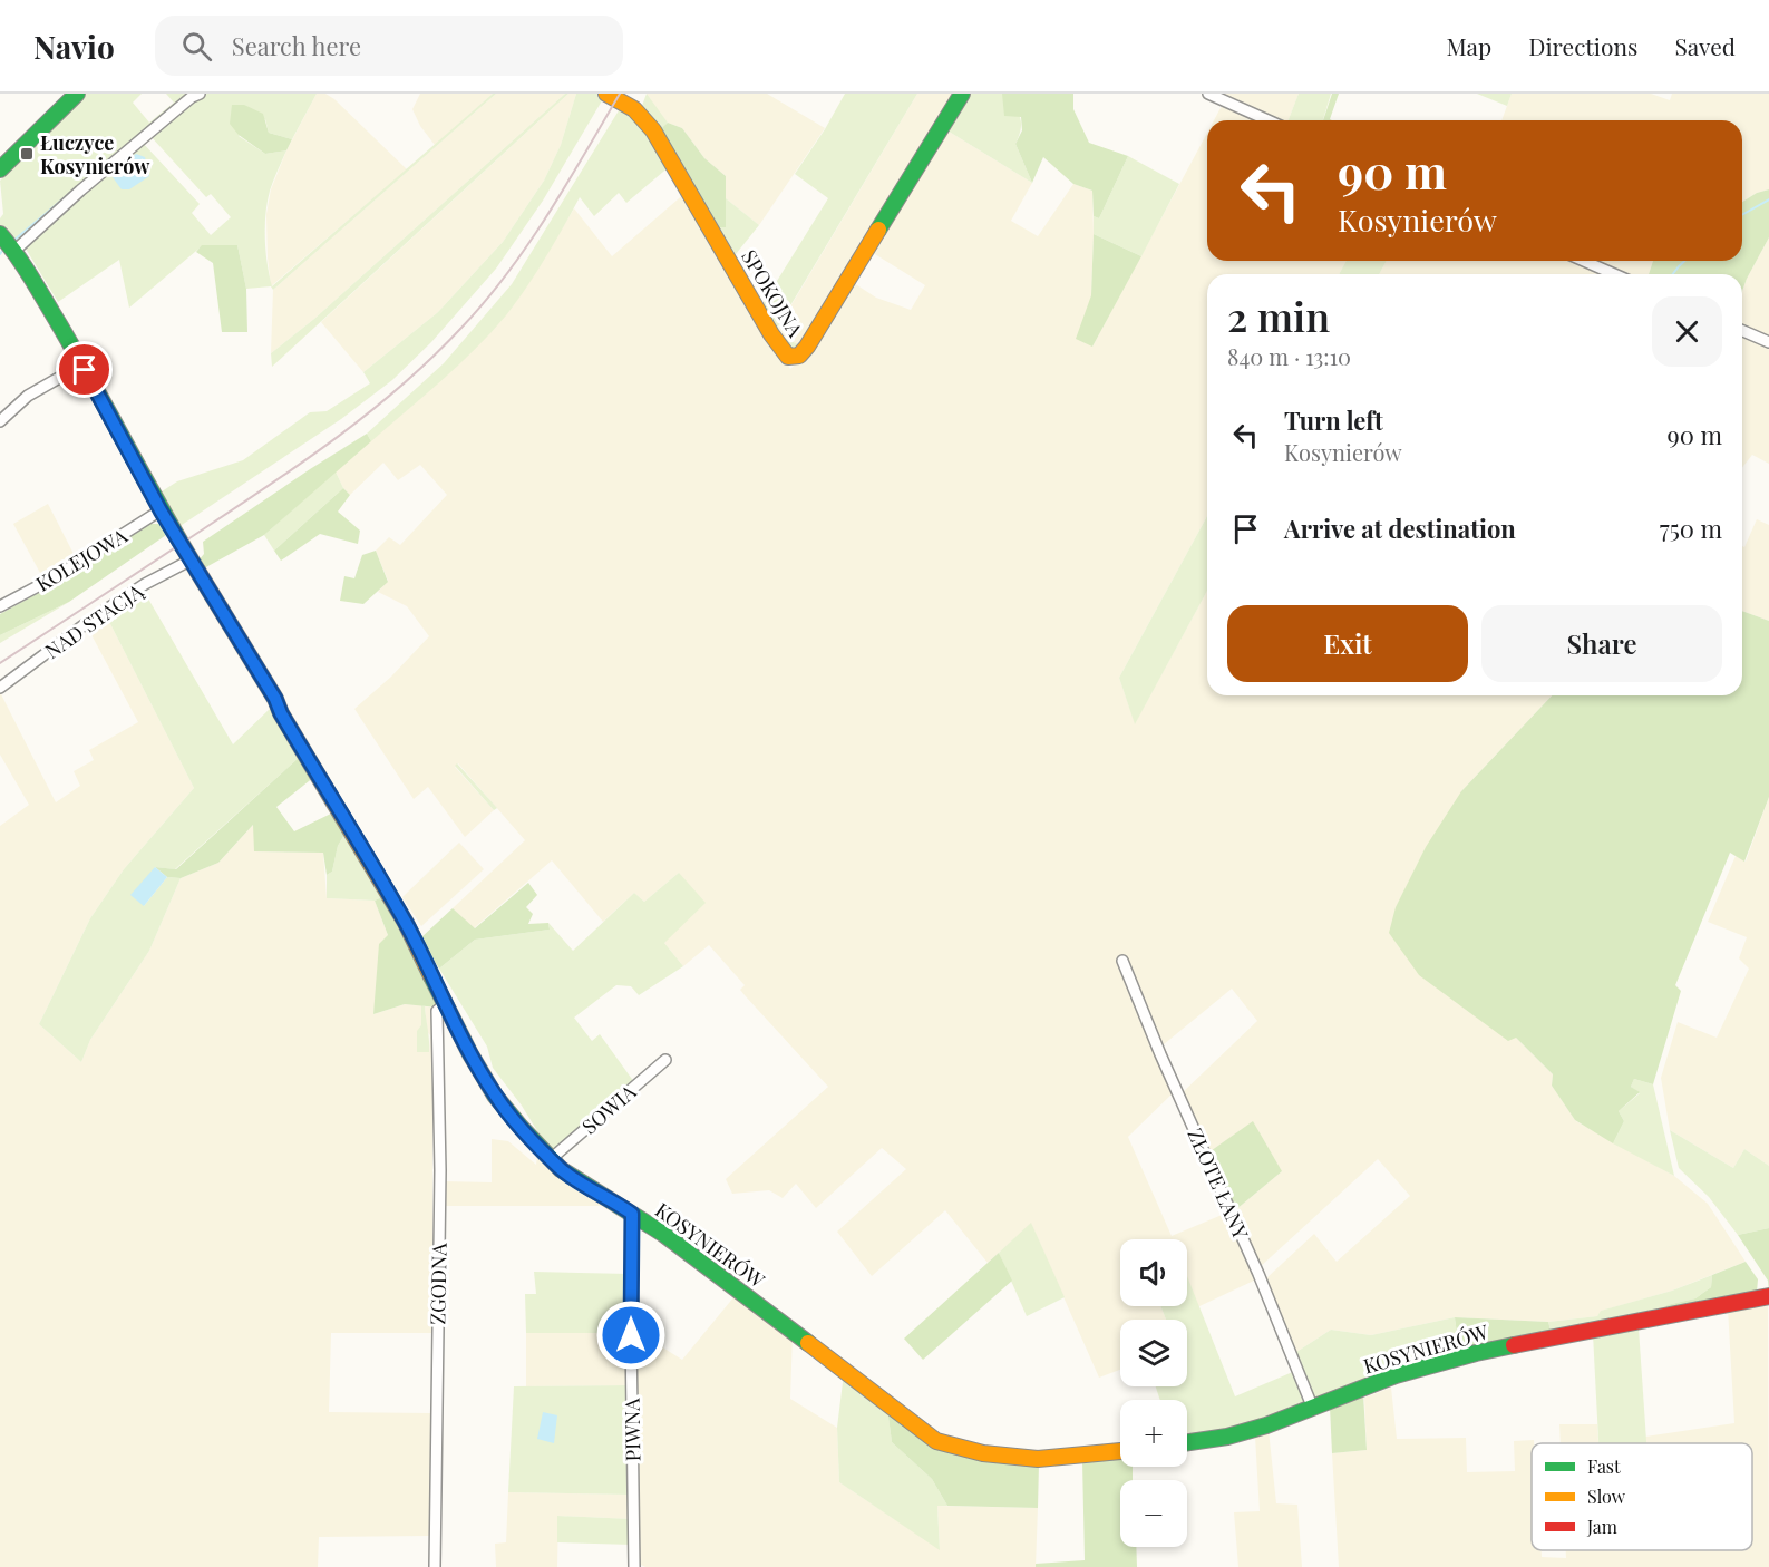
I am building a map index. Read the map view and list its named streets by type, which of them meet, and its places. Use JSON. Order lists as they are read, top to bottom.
{
  "streets": {
    "street": [
      "SPOKOJNA",
      "KOLEJOWA",
      "NAD STACJĄ",
      "SOWIA",
      "ZŁOTE ŁANY",
      "KOSYNIERÓW",
      "ZGODNA",
      "PIWNA"
    ]
  },
  "crossings": [
    ["KOLEJOWA", "KOSYNIERÓW"],
    ["NAD STACJĄ", "KOSYNIERÓW"],
    ["SOWIA", "KOSYNIERÓW"],
    ["ZŁOTE ŁANY", "KOSYNIERÓW"],
    ["KOSYNIERÓW", "ZGODNA"],
    ["KOSYNIERÓW", "PIWNA"]
  ],
  "places": {
    "transit": ["Łuczyce Kosynierów"]
  },
  "legend": ["Fast", "Slow", "Jam"],
  "page": {
    "header": "Navio",
    "search": "Search here",
    "nav": ["Map", "Directions", "Saved"],
    "turn": ["90 m", "Kosynierów"],
    "heading": ["2 min", "840 m · 13:10"],
    "list": [
      {
        "name": "Turn left",
        "note": "Kosynierów",
        "value": "90 m"
      },
      {
        "name": "Arrive at destination",
        "value": "750 m"
      }
    ],
    "buttons": ["Exit", "Share"],
    "map_buttons": ["+", "−"]
  }
}
